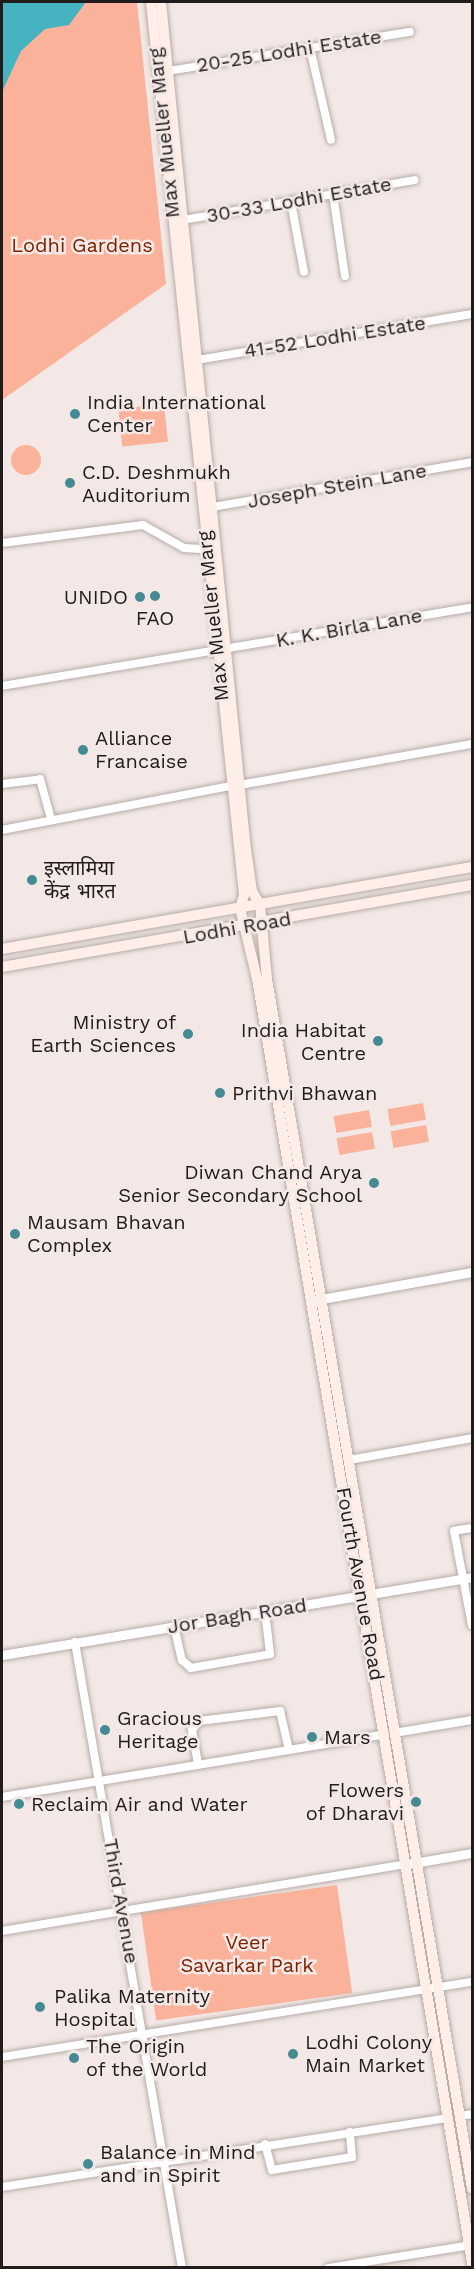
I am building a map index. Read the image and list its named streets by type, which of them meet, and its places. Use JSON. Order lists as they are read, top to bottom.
{
  "streets": {
    "main road": ["Max Mueller Marg", "Lodhi Road", "Fourth Avenue Road"],
    "street": [
      "20-25 Lodhi Estate",
      "30-33 Lodhi Estate",
      "41-52 Lodhi Estate",
      "Joseph Stein Lane",
      "K. K. Birla Lane",
      "Jor Bagh Road",
      "Third Avenue"
    ]
  },
  "crossings": [
    ["20-25 Lodhi Estate", "Max Mueller Marg"],
    ["Max Mueller Marg", "30-33 Lodhi Estate"],
    ["Max Mueller Marg", "41-52 Lodhi Estate"],
    ["Max Mueller Marg", "Joseph Stein Lane"],
    ["Max Mueller Marg", "K. K. Birla Lane"],
    ["Max Mueller Marg", "Lodhi Road"],
    ["Max Mueller Marg", "Fourth Avenue Road"],
    ["Lodhi Road", "Fourth Avenue Road"],
    ["Fourth Avenue Road", "Jor Bagh Road"],
    ["Jor Bagh Road", "Third Avenue"]
  ],
  "parks": ["Lodhi Gardens", "Veer Savarkar Park"],
  "places": [
    "India International Center",
    "C.D. Deshmukh Auditorium",
    "FAO",
    "UNIDO",
    "Alliance Francaise",
    "इस्लामिया केंद्र भारत",
    "Ministry of Earth Sciences",
    "India Habitat Centre",
    "Prithvi Bhawan",
    "Diwan Chand Arya Senior Secondary School",
    "Mausam Bhavan Complex",
    "Gracious Heritage",
    "Mars",
    "Flowers of Dharavi",
    "Reclaim Air and Water",
    "Palika Maternity Hospital",
    "Lodhi Colony Main Market",
    "The Origin of the World",
    "Balance in Mind and in Spirit"
  ]
}
